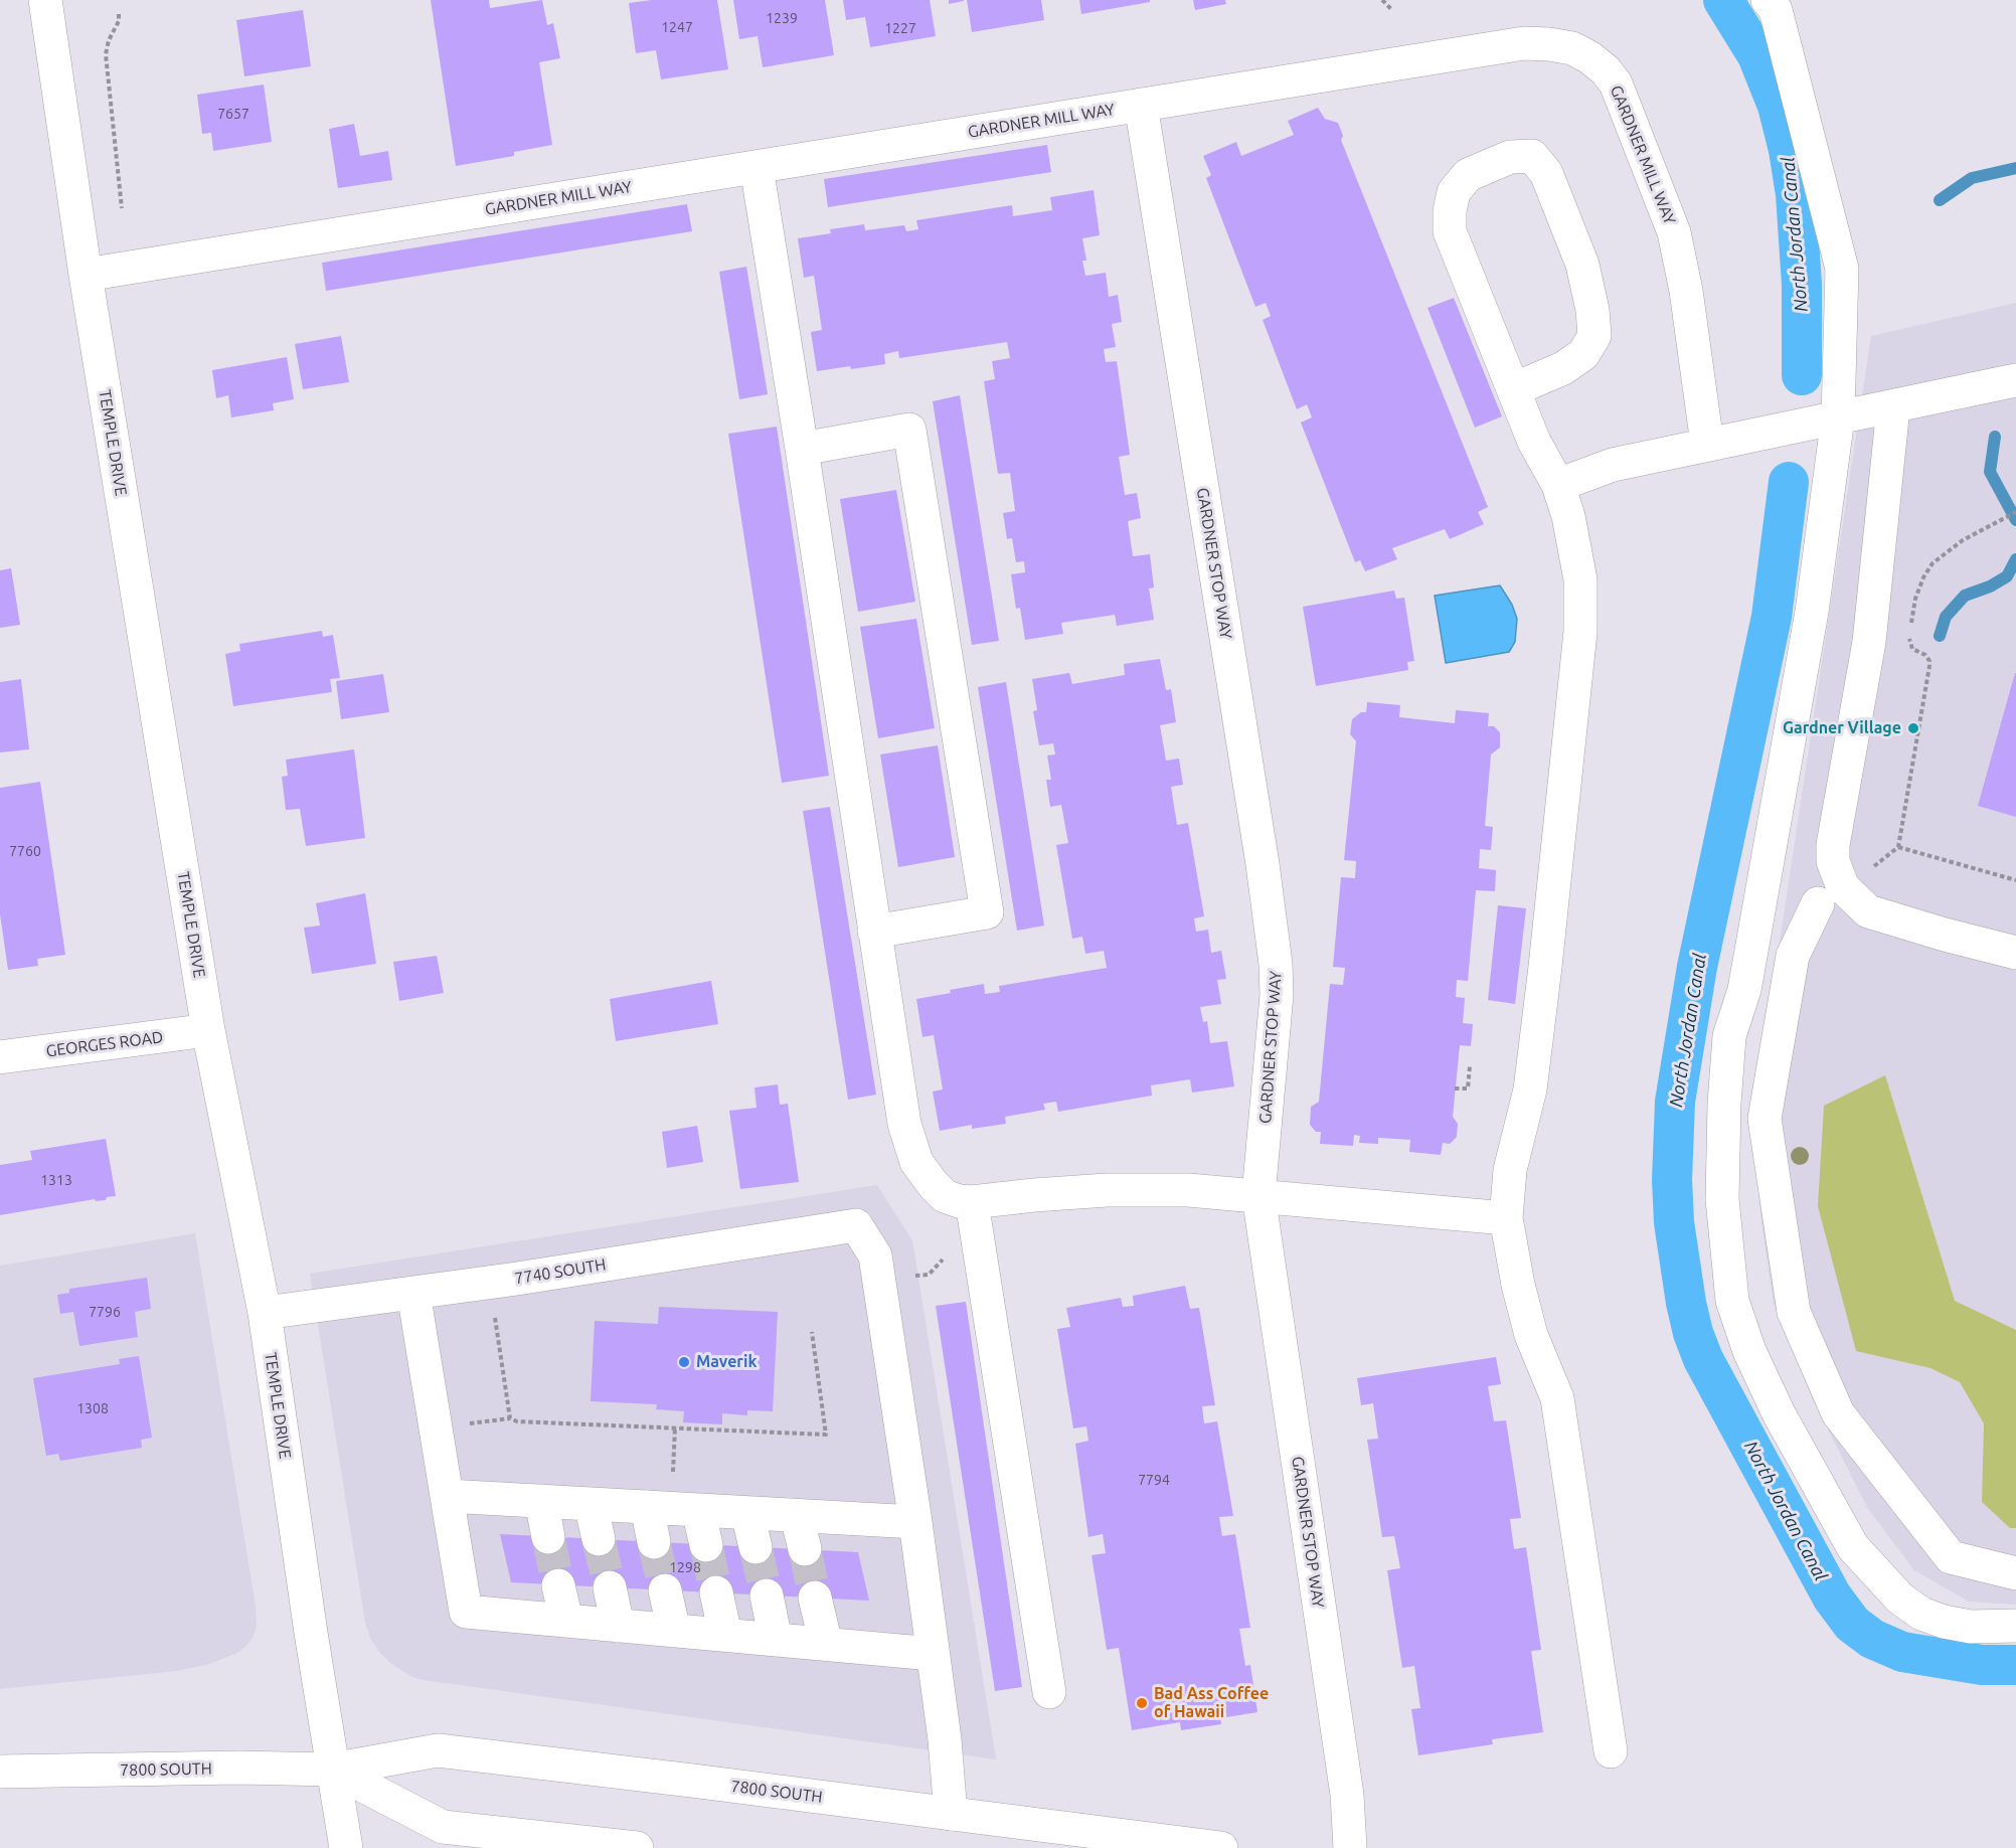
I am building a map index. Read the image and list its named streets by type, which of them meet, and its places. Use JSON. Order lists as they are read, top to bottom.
{
  "streets": {
    "street": [
      "GARDNER MILL WAY",
      "TEMPLE DRIVE",
      "GARDNER STOP WAY",
      "GEORGES ROAD",
      "7740 SOUTH",
      "7800 SOUTH"
    ]
  },
  "crossings": [
    ["GARDNER MILL WAY", "TEMPLE DRIVE"],
    ["GARDNER MILL WAY", "GARDNER STOP WAY"],
    ["TEMPLE DRIVE", "GEORGES ROAD"],
    ["TEMPLE DRIVE", "7740 SOUTH"],
    ["TEMPLE DRIVE", "7800 SOUTH"]
  ],
  "water": ["North Jordan Canal"],
  "places": ["Gardner Village", "Maverik", "Bad Ass Coffee of Hawaii"],
  "house_numbers": [
    "1239",
    "1247",
    "1227",
    "7657",
    "7760",
    "1313",
    "7796",
    "1308",
    "7794",
    "1298"
  ]
}
